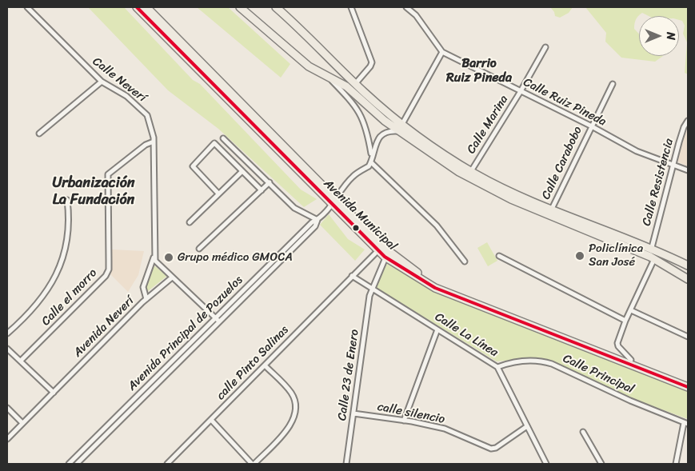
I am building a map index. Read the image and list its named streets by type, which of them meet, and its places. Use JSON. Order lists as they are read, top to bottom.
{
  "streets": {
    "highway": ["Avenida Municipal"],
    "street": [
      "Calle Neverí",
      "Calle Ruiz Pineda",
      "Calle Marina",
      "Calle Carabobo",
      "Calle Resistencia",
      "Calle el morro",
      "Avenida Neverí",
      "Avenida Principal de Pozuelos",
      "Calle La Línea",
      "calle Pinto Salinas",
      "Calle Principal",
      "Calle 23 de Enero",
      "calle silencio"
    ]
  },
  "crossings": [
    ["Calle Neverí", "Calle el morro"],
    ["Calle Neverí", "Avenida Neverí"],
    ["Calle Ruiz Pineda", "Calle Marina"],
    ["Calle Ruiz Pineda", "Calle Carabobo"],
    ["Calle Ruiz Pineda", "Calle Resistencia"],
    ["Avenida Municipal", "Avenida Principal de Pozuelos"],
    ["Avenida Municipal", "calle Pinto Salinas"],
    ["Avenida Municipal", "Calle 23 de Enero"],
    ["Calle La Línea", "calle Pinto Salinas"],
    ["Calle La Línea", "Calle Principal"],
    ["Calle La Línea", "Calle 23 de Enero"],
    ["Calle La Línea", "calle silencio"],
    ["Calle 23 de Enero", "calle silencio"]
  ],
  "districts": ["Barrio Ruiz Pineda", "Urbanización La Fundación"],
  "places": ["Policlínica San José", "Grupo médico GMOCA"],
  "north": "right"
}
